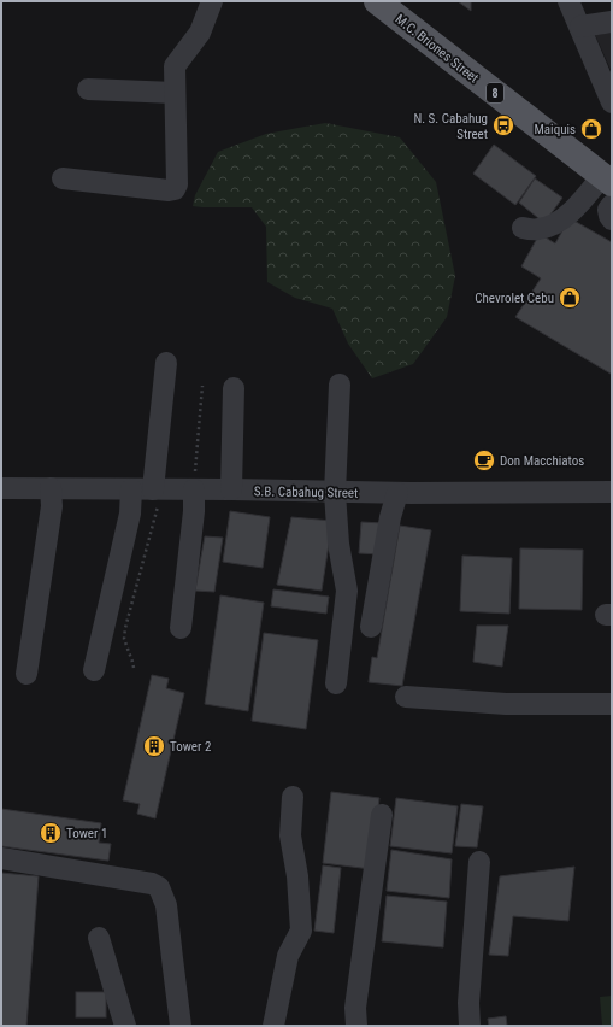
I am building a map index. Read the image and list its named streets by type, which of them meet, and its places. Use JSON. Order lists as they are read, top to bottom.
{
  "streets": {
    "main road": ["M.C. Briones Street", "8"],
    "street": ["S.B. Cabahug Street"]
  },
  "places": {
    "bus stop": ["N. S. Cabahug Street"],
    "shop": ["Maiquis", "Chevrolet Cebu"],
    "cafe": ["Don Macchiatos"],
    "building": ["Tower 2", "Tower 1"]
  }
}
